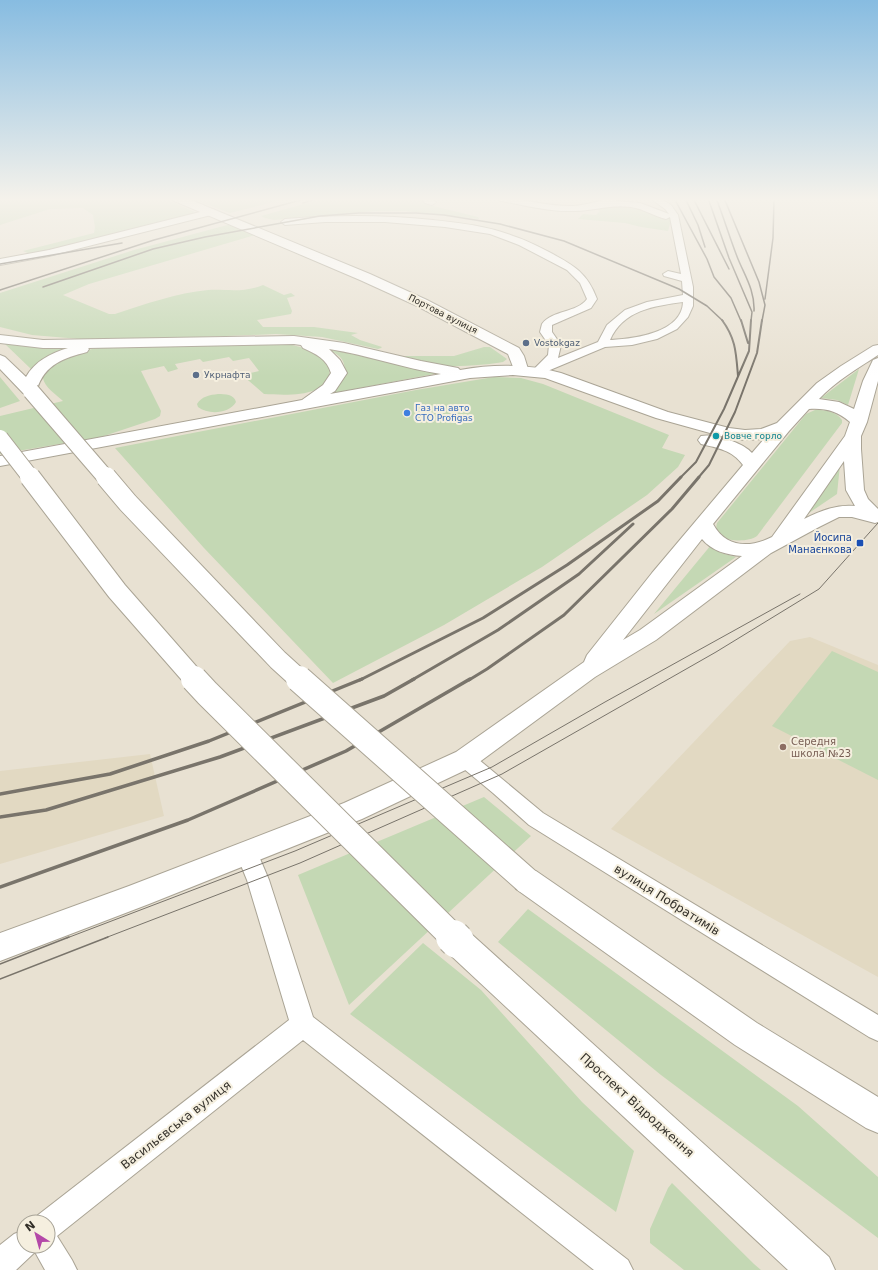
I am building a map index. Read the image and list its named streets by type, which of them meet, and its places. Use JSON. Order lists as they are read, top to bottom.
{
  "streets": {
    "main road": ["Портова вулиця", "Проспект Відродження"],
    "street": ["вулиця Побратимів", "Васильєвська вулиця"]
  },
  "places": {
    "other": [
      "Vostokgaz",
      "Укрнафта",
      "Газ на авто СТО Profigas",
      "Вовче горло",
      "Середня школа №23"
    ],
    "transit": ["Йосипа Манаєнкова"]
  },
  "north": "top left"
}
